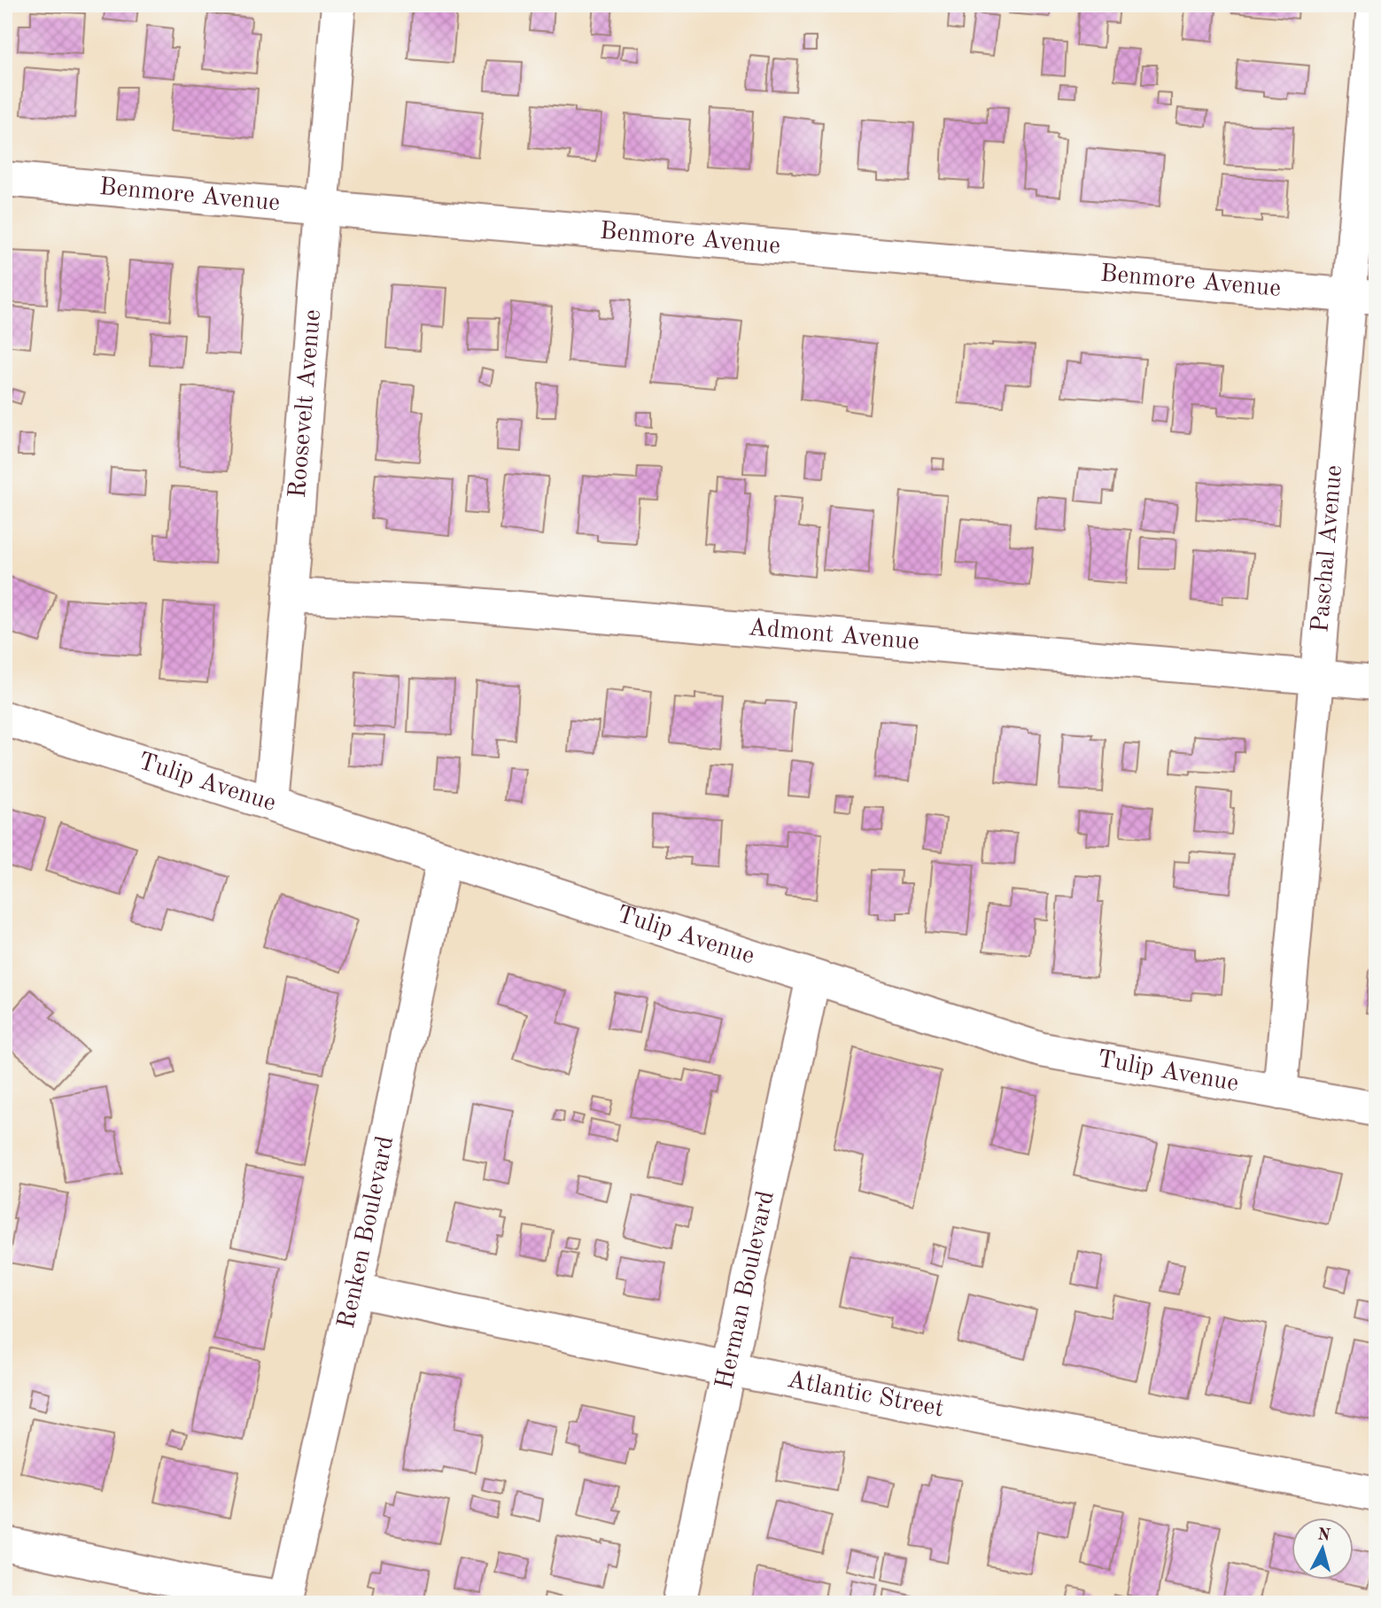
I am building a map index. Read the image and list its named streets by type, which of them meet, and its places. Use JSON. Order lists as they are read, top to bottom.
{
  "streets": {
    "street": [
      "Benmore Avenue",
      "Roosevelt Avenue",
      "Paschal Avenue",
      "Admont Avenue",
      "Tulip Avenue",
      "Renken Boulevard",
      "Herman Boulevard",
      "Atlantic Street"
    ]
  },
  "crossings": [
    ["Benmore Avenue", "Roosevelt Avenue"],
    ["Benmore Avenue", "Paschal Avenue"],
    ["Roosevelt Avenue", "Admont Avenue"],
    ["Roosevelt Avenue", "Tulip Avenue"],
    ["Paschal Avenue", "Admont Avenue"],
    ["Paschal Avenue", "Tulip Avenue"],
    ["Tulip Avenue", "Renken Boulevard"],
    ["Tulip Avenue", "Herman Boulevard"],
    ["Renken Boulevard", "Atlantic Street"],
    ["Herman Boulevard", "Atlantic Street"]
  ],
  "north": "top"
}
